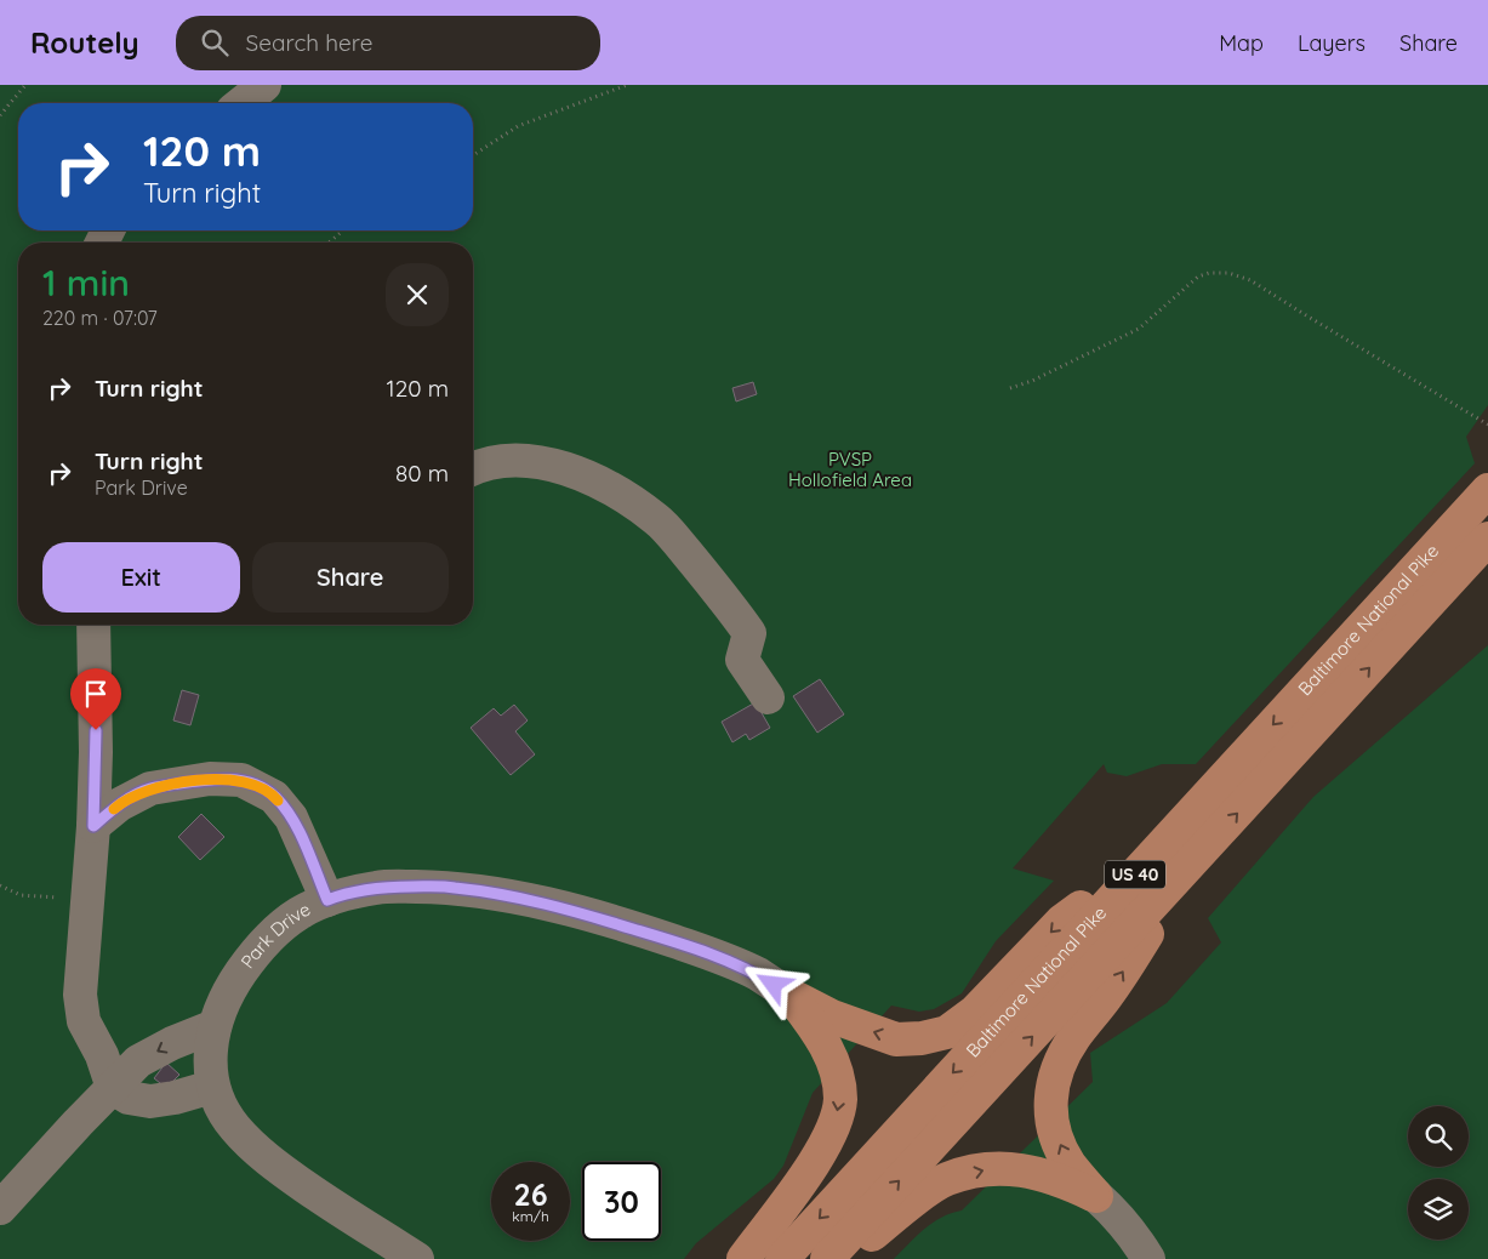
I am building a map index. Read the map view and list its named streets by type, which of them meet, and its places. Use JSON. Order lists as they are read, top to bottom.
{
  "streets": {
    "main road": ["Baltimore National Pike", "US 40"],
    "street": ["Park Drive"]
  },
  "parks": ["PVSP Hollofield Area"],
  "page": {
    "header": "Routely",
    "search": "Search here",
    "nav": ["Map", "Layers", "Share"],
    "turn": ["120 m", "Turn right"],
    "heading": ["1 min", "220 m · 07:07"],
    "list": [
      {
        "name": "Turn right",
        "value": "120 m"
      },
      {
        "name": "Turn right",
        "note": "Park Drive",
        "value": "80 m"
      }
    ],
    "buttons": ["Exit", "Share"],
    "speed": "26 km/h",
    "limit": "30"
  }
}
